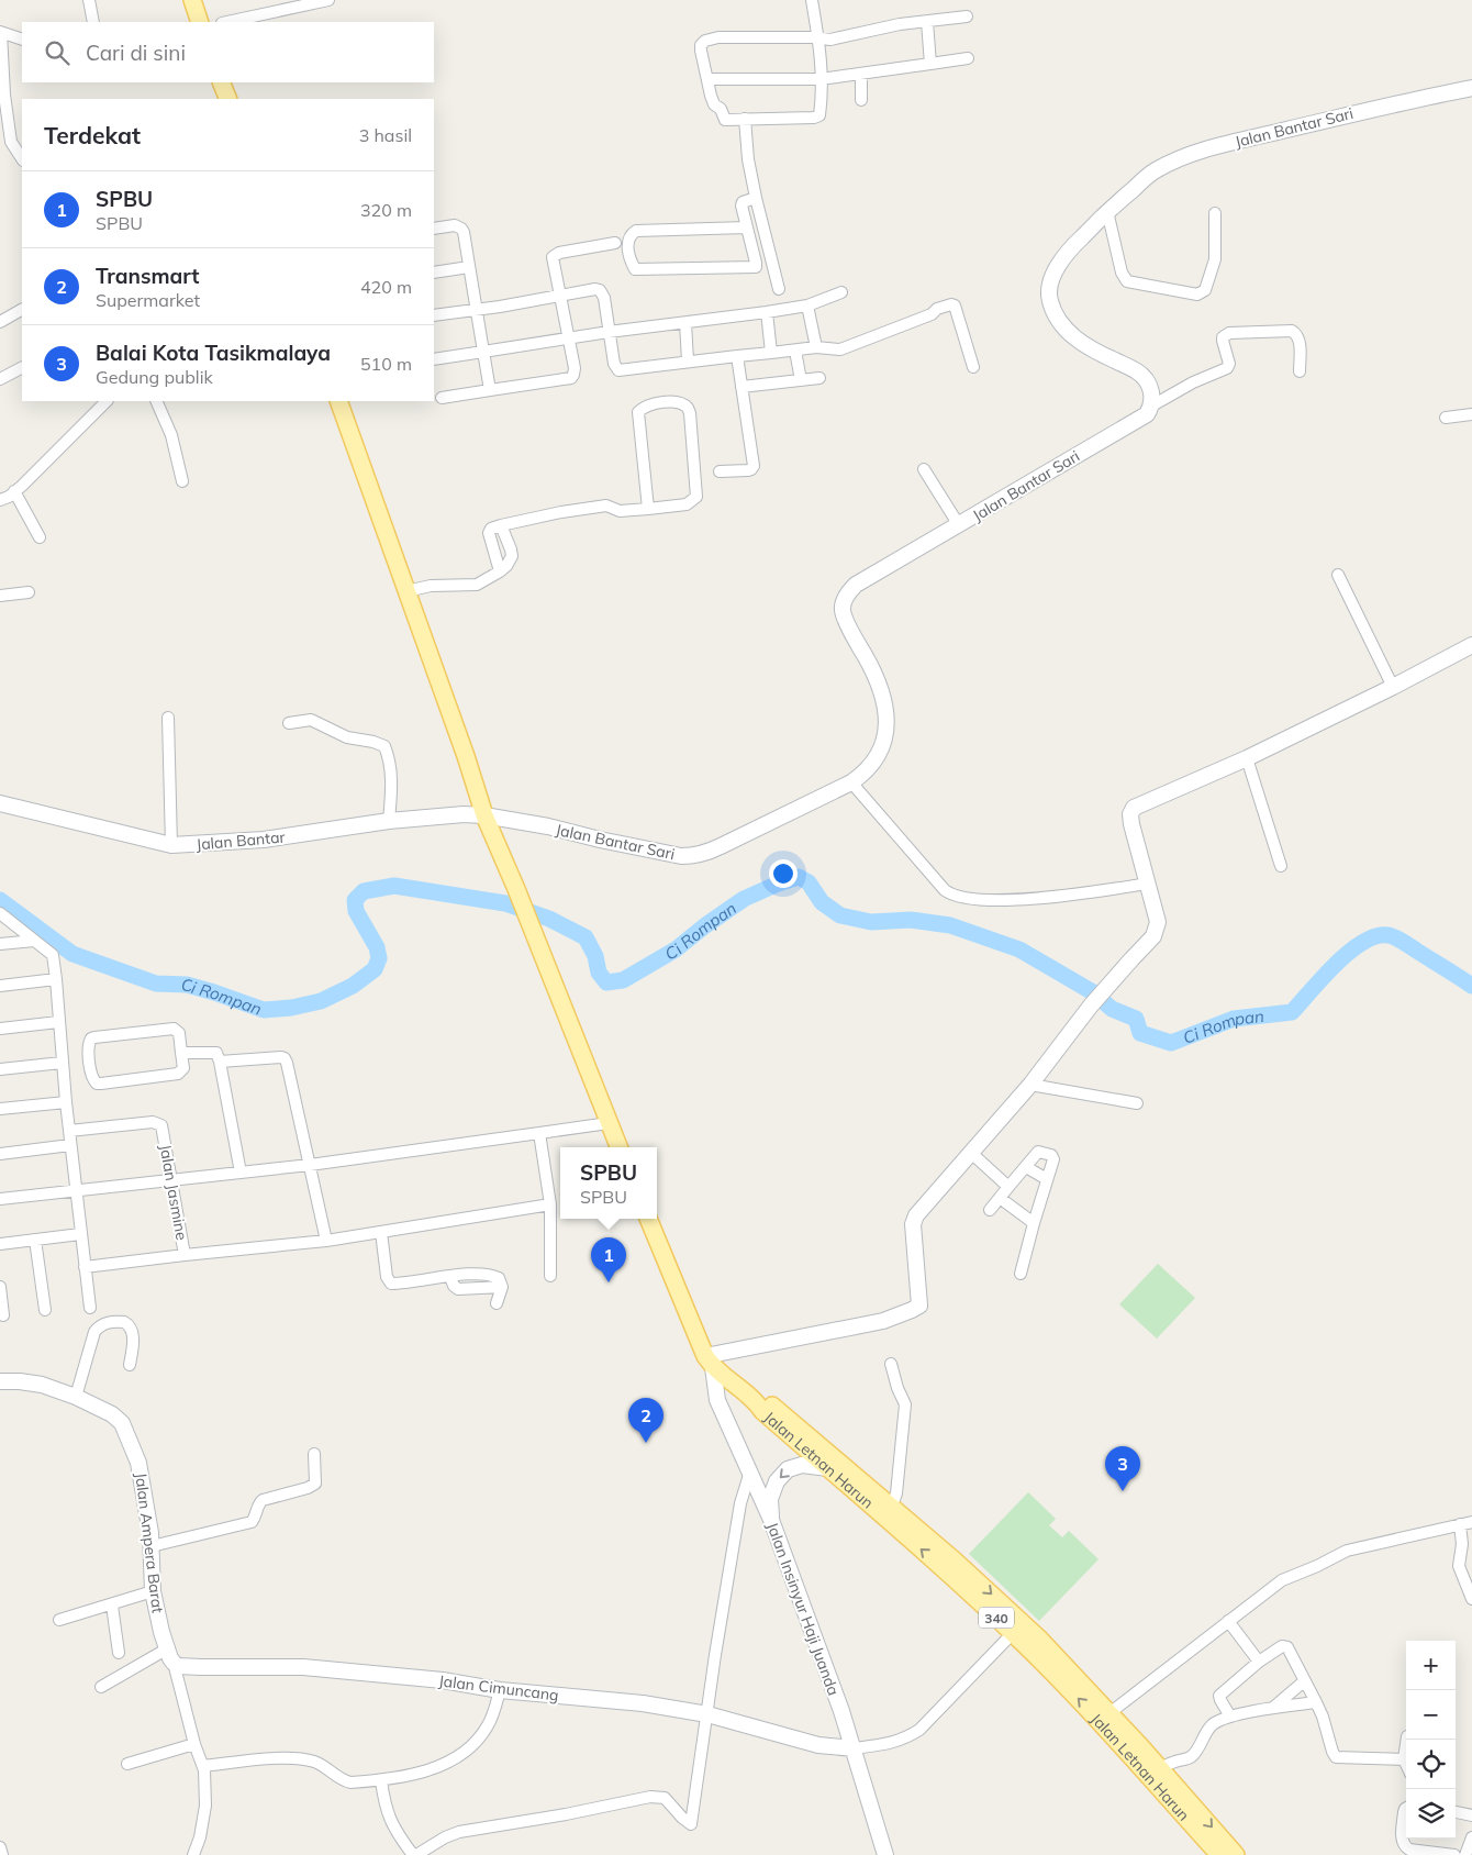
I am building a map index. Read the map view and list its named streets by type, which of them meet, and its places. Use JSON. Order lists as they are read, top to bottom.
{
  "streets": {
    "main road": ["Jalan Letnan Harun", "340"],
    "street": [
      "Jalan Bantar Sari",
      "Jalan Bantar",
      "Jalan Jasmine",
      "Jalan Ampera Barat",
      "Jalan Insinyur Haji Juanda",
      "Jalan Cimuncang"
    ]
  },
  "crossings": [
    ["Jalan Bantar Sari", "Jalan Bantar"],
    ["Jalan Ampera Barat", "Jalan Cimuncang"],
    ["Jalan Insinyur Haji Juanda", "Jalan Cimuncang"]
  ],
  "water": ["Ci Rompan"],
  "page": {
    "search": "Cari di sini",
    "heading": ["Terdekat", "3 hasil"],
    "list": [
      {
        "mark": "1",
        "name": "SPBU",
        "note": "SPBU",
        "value": "320 m"
      },
      {
        "mark": "2",
        "name": "Transmart",
        "note": "Supermarket",
        "value": "420 m"
      },
      {
        "mark": "3",
        "name": "Balai Kota Tasikmalaya",
        "note": "Gedung publik",
        "value": "510 m"
      }
    ],
    "popup": ["SPBU", "SPBU"],
    "pins": ["1", "2", "3"],
    "map_buttons": ["+", "−"]
  }
}
